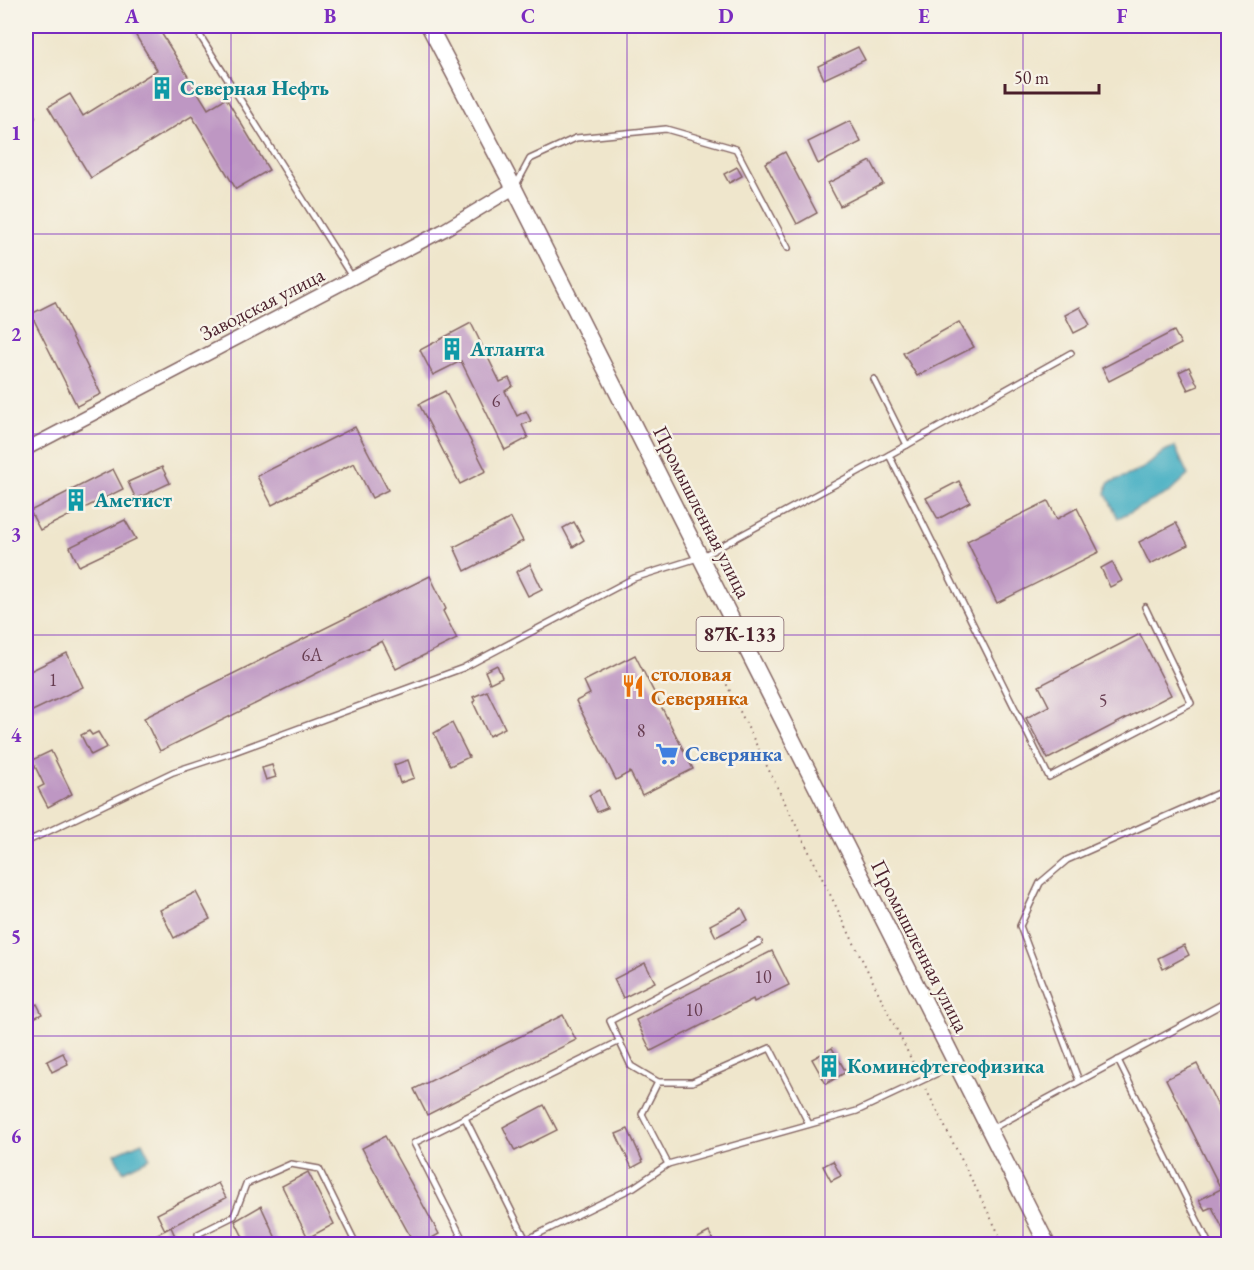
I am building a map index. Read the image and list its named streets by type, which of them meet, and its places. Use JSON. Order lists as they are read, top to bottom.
{
  "streets": {
    "main road": ["Промышленная улица", "87К-133"],
    "street": ["Заводская улица"]
  },
  "crossings": [
    ["Заводская улица", "Промышленная улица"]
  ],
  "places": {
    "building": [
      "Северная Нефть",
      "Атланта",
      "Аметист",
      "Коминефтегеофизика"
    ],
    "restaurant": ["столовая Северянка"],
    "supermarket": ["Северянка"]
  },
  "house_numbers": [
    "6",
    "6А",
    "1",
    "5",
    "8",
    "10",
    "10"
  ],
  "scale_bar": "50 m",
  "grid": {
    "columns": [
      "A",
      "B",
      "C",
      "D",
      "E",
      "F"
    ],
    "rows": [
      "1",
      "2",
      "3",
      "4",
      "5",
      "6"
    ]
  }
}
